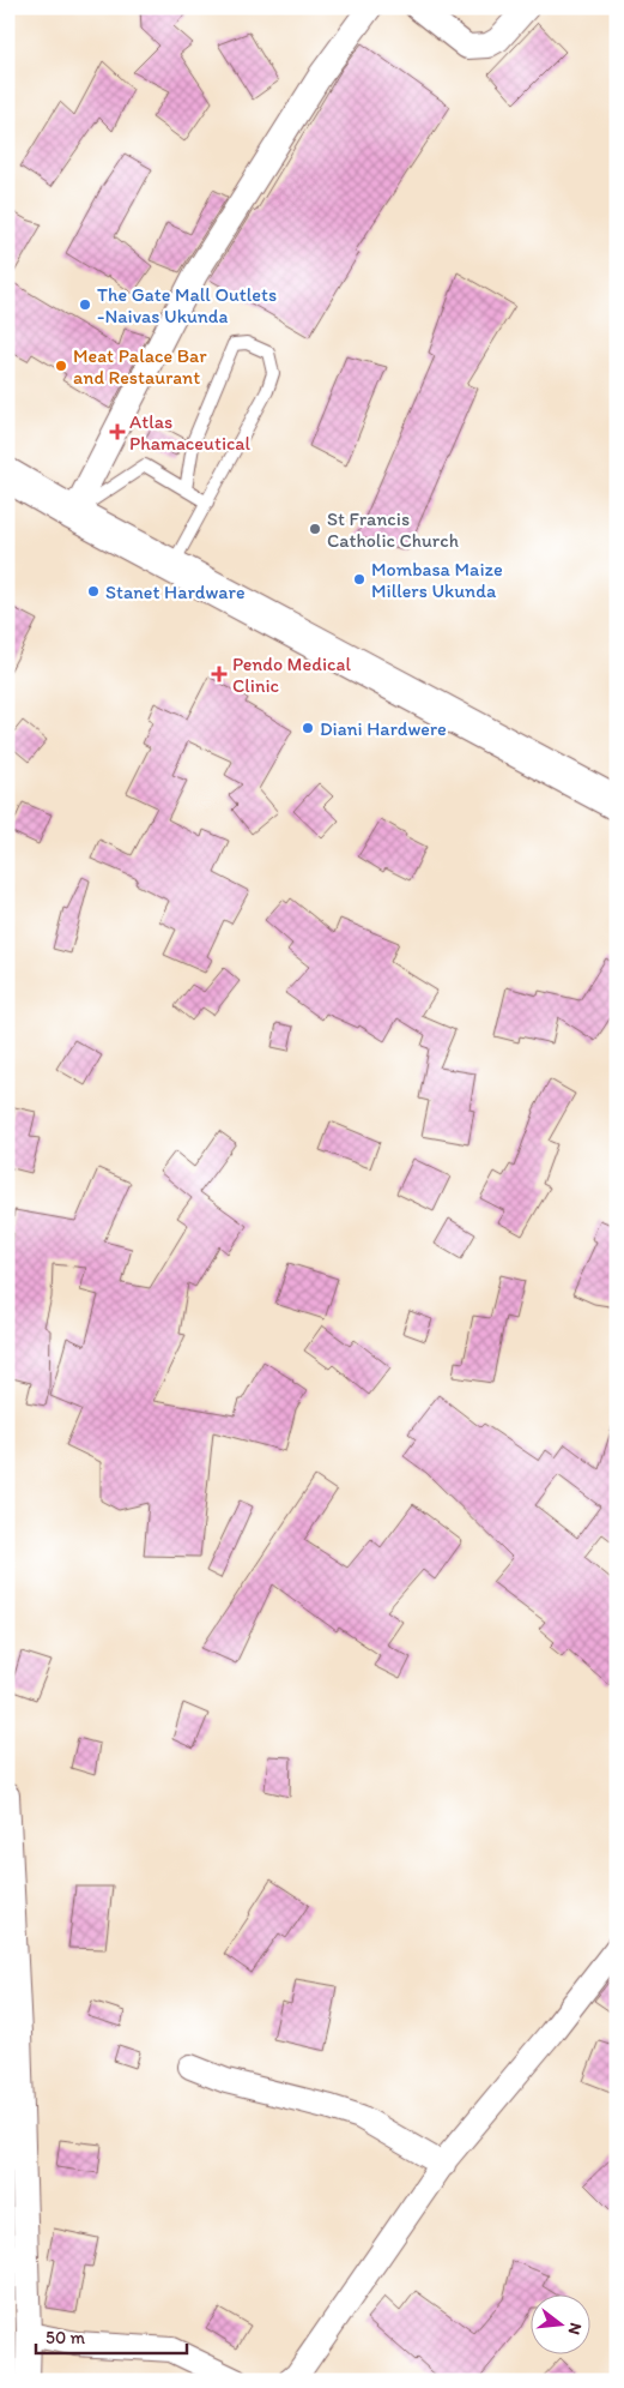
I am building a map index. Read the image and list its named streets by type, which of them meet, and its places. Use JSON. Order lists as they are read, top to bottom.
{
  "places": {
    "other": [
      "The Gate Mall Outlets -Naivas Ukunda",
      "Meat Palace Bar and Restaurant",
      "St Francis Catholic Church",
      "Mombasa Maize Millers Ukunda",
      "Stanet Hardware",
      "Diani Hardwere"
    ],
    "health": ["Atlas Phamaceutical", "Pendo Medical Clinic"]
  },
  "scale_bar": "50 m",
  "north": "right"
}
